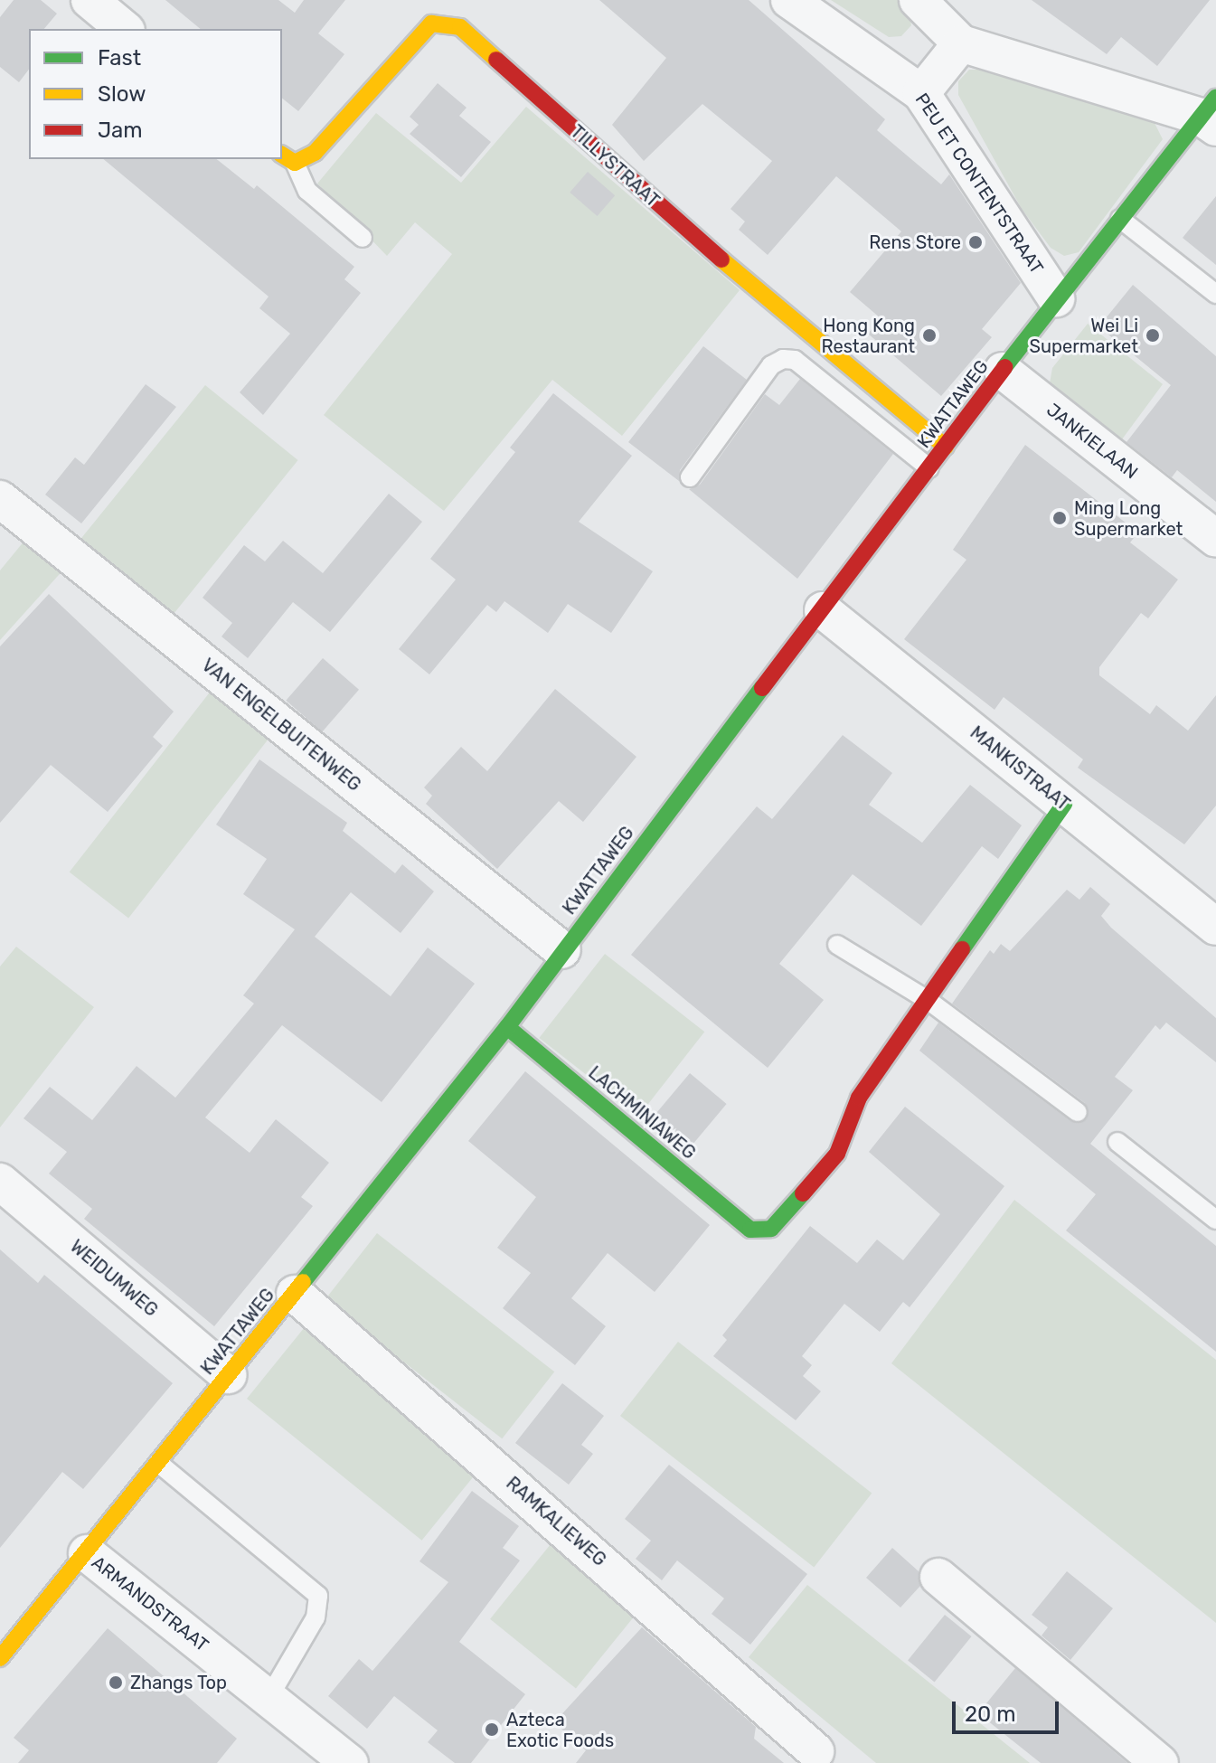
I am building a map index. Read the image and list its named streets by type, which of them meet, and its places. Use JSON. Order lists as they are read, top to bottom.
{
  "streets": {
    "main road": ["TILLYSTRAAT", "KWATTAWEG", "LACHMINIAWEG"],
    "street": [
      "PEU ET CONTENTSTRAAT",
      "JANKIELAAN",
      "VAN ENGELBUITENWEG",
      "MANKISTRAAT",
      "WEIDUMWEG",
      "RAMKALIEWEG",
      "ARMANDSTRAAT"
    ]
  },
  "crossings": [
    ["TILLYSTRAAT", "KWATTAWEG"],
    ["PEU ET CONTENTSTRAAT", "KWATTAWEG"],
    ["KWATTAWEG", "JANKIELAAN"],
    ["KWATTAWEG", "VAN ENGELBUITENWEG"],
    ["KWATTAWEG", "MANKISTRAAT"],
    ["KWATTAWEG", "LACHMINIAWEG"],
    ["KWATTAWEG", "WEIDUMWEG"],
    ["KWATTAWEG", "RAMKALIEWEG"],
    ["KWATTAWEG", "ARMANDSTRAAT"]
  ],
  "places": [
    "Rens Store",
    "Hong Kong Restaurant",
    "Wei Li Supermarket",
    "Ming Long Supermarket",
    "Zhangs Top",
    "Azteca Exotic Foods"
  ],
  "legend": ["Fast", "Slow", "Jam"],
  "scale_bar": "20 m"
}
